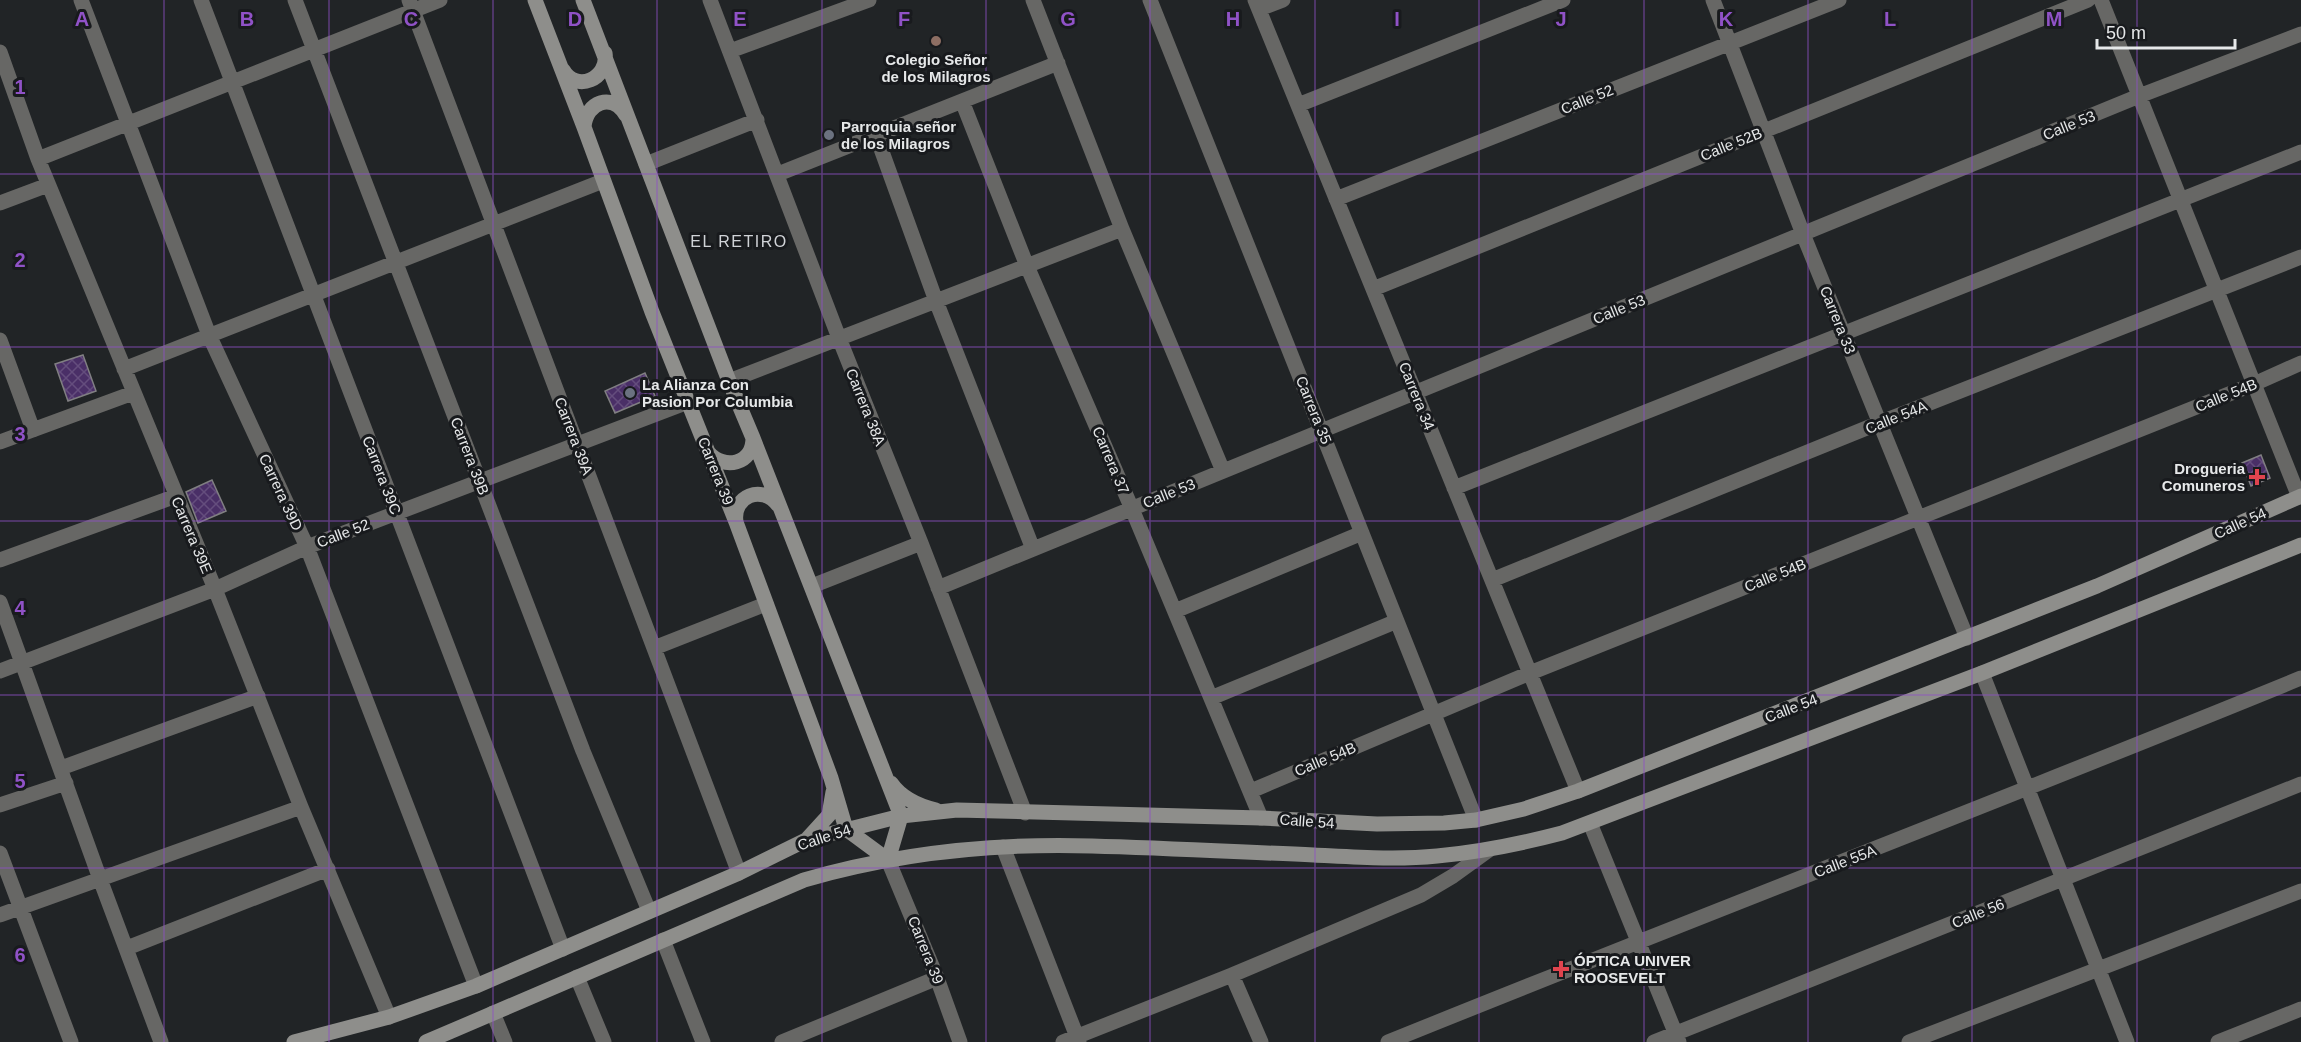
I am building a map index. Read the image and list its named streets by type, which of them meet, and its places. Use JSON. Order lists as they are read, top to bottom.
{
  "streets": {
    "main road": ["Carrera 39", "Calle 54"],
    "street": [
      "Calle 52",
      "Calle 53",
      "Calle 52B",
      "Carrera 33",
      "Calle 54B",
      "Carrera 34",
      "Carrera 38A",
      "Carrera 35",
      "Calle 54A",
      "Carrera 39A",
      "Carrera 39B",
      "Carrera 37",
      "Carrera 39C",
      "Carrera 39D",
      "Carrera 39E",
      "Calle 55A",
      "Calle 56"
    ]
  },
  "crossings": [
    ["Calle 52", "Carrera 33"],
    ["Calle 52", "Carrera 34"],
    ["Calle 52", "Carrera 39A"],
    ["Calle 52", "Carrera 39B"],
    ["Calle 52", "Carrera 39"],
    ["Calle 52", "Carrera 39C"],
    ["Calle 52", "Carrera 39D"],
    ["Calle 52", "Carrera 39E"],
    ["Calle 53", "Carrera 33"],
    ["Calle 53", "Carrera 34"],
    ["Calle 53", "Carrera 38A"],
    ["Calle 53", "Carrera 35"],
    ["Calle 53", "Carrera 37"],
    ["Calle 52B", "Carrera 33"],
    ["Calle 52B", "Carrera 34"],
    ["Carrera 33", "Calle 54B"],
    ["Carrera 33", "Calle 54A"],
    ["Carrera 33", "Calle 54"],
    ["Calle 54B", "Carrera 34"],
    ["Calle 54B", "Carrera 35"],
    ["Calle 54B", "Carrera 37"],
    ["Carrera 34", "Calle 54A"],
    ["Carrera 34", "Calle 54"],
    ["Carrera 38A", "Calle 54"],
    ["Carrera 35", "Calle 54"],
    ["Carrera 39A", "Calle 54"],
    ["Carrera 39B", "Calle 54"],
    ["Carrera 37", "Calle 54"],
    ["Carrera 39", "Calle 54"],
    ["Carrera 39C", "Calle 54"],
    ["Carrera 39D", "Calle 54"],
    ["Calle 54", "Carrera 39E"]
  ],
  "districts": ["EL RETIRO"],
  "places": {
    "other": ["Colegio Señor de los Milagros", "Parroquia señor de los Milagros", "La Alianza Con Pasion Por Columbia"],
    "health": ["Drogueria Comuneros", "ÓPTICA UNIVER ROOSEVELT"]
  },
  "scale_bar": "50 m",
  "grid": {
    "columns": [
      "A",
      "B",
      "C",
      "D",
      "E",
      "F",
      "G",
      "H",
      "I",
      "J",
      "K",
      "L",
      "M"
    ],
    "rows": [
      "1",
      "2",
      "3",
      "4",
      "5",
      "6"
    ]
  }
}
